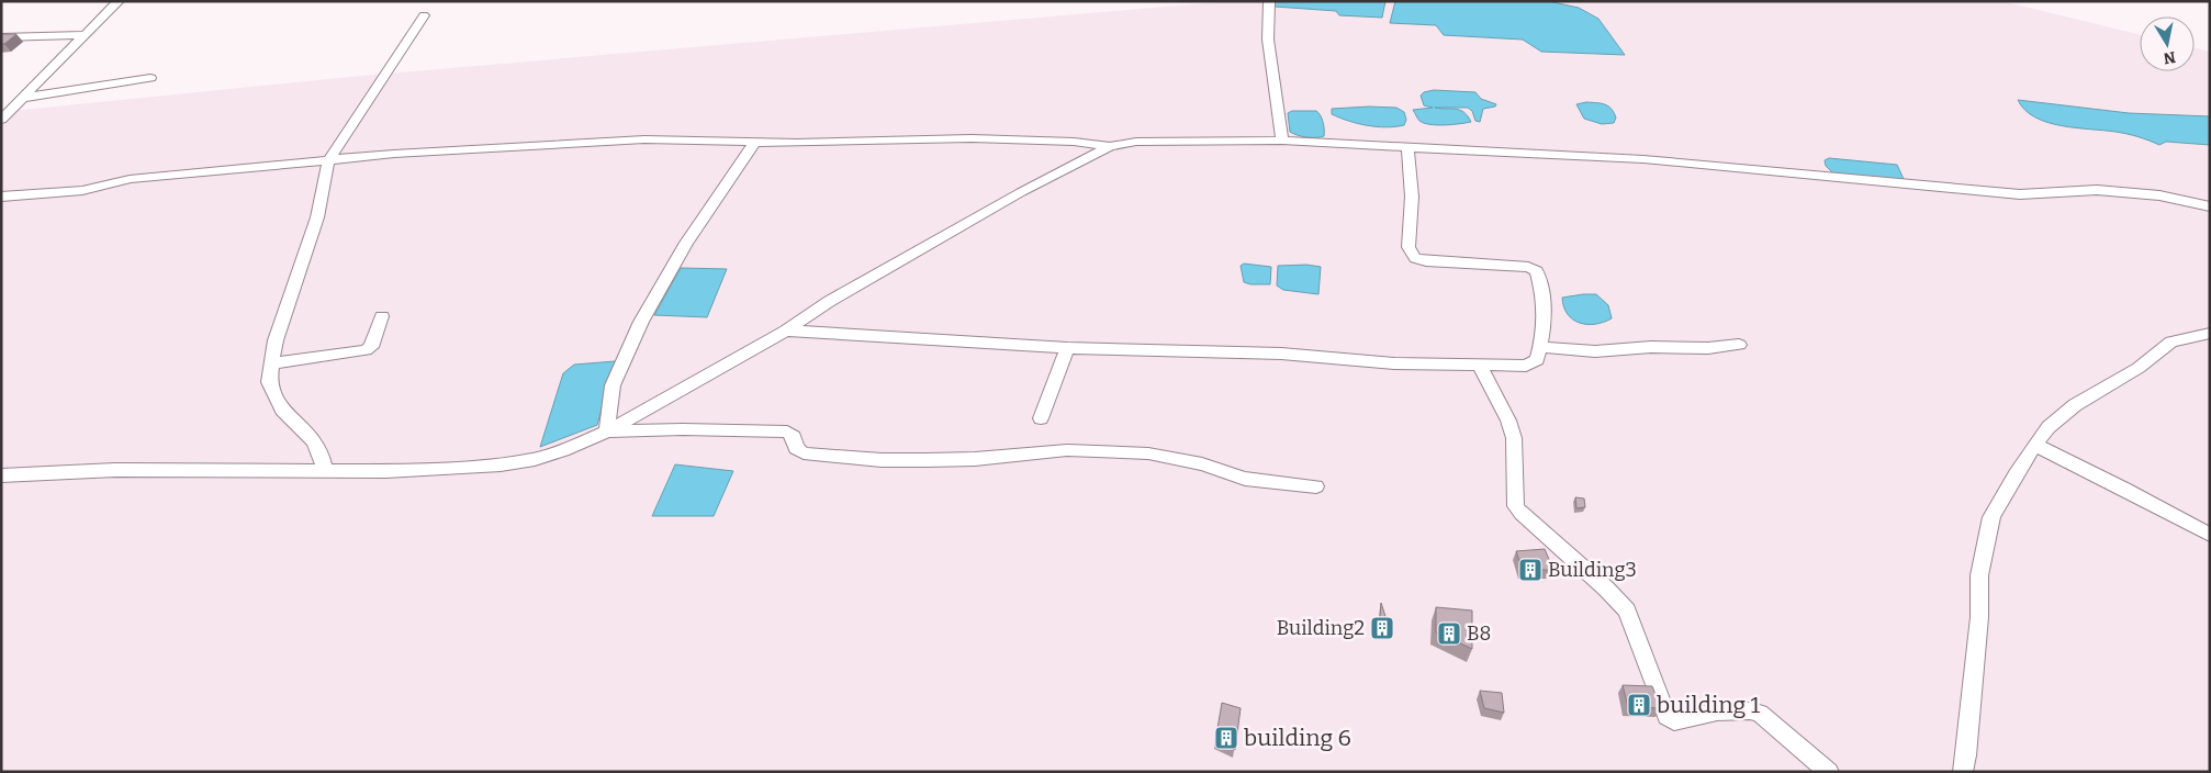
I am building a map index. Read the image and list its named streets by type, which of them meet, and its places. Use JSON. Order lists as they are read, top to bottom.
{
  "places": {
    "building": [
      "Building3",
      "Building2",
      "B8",
      "building 1",
      "building 6"
    ]
  },
  "north": "bottom"
}
